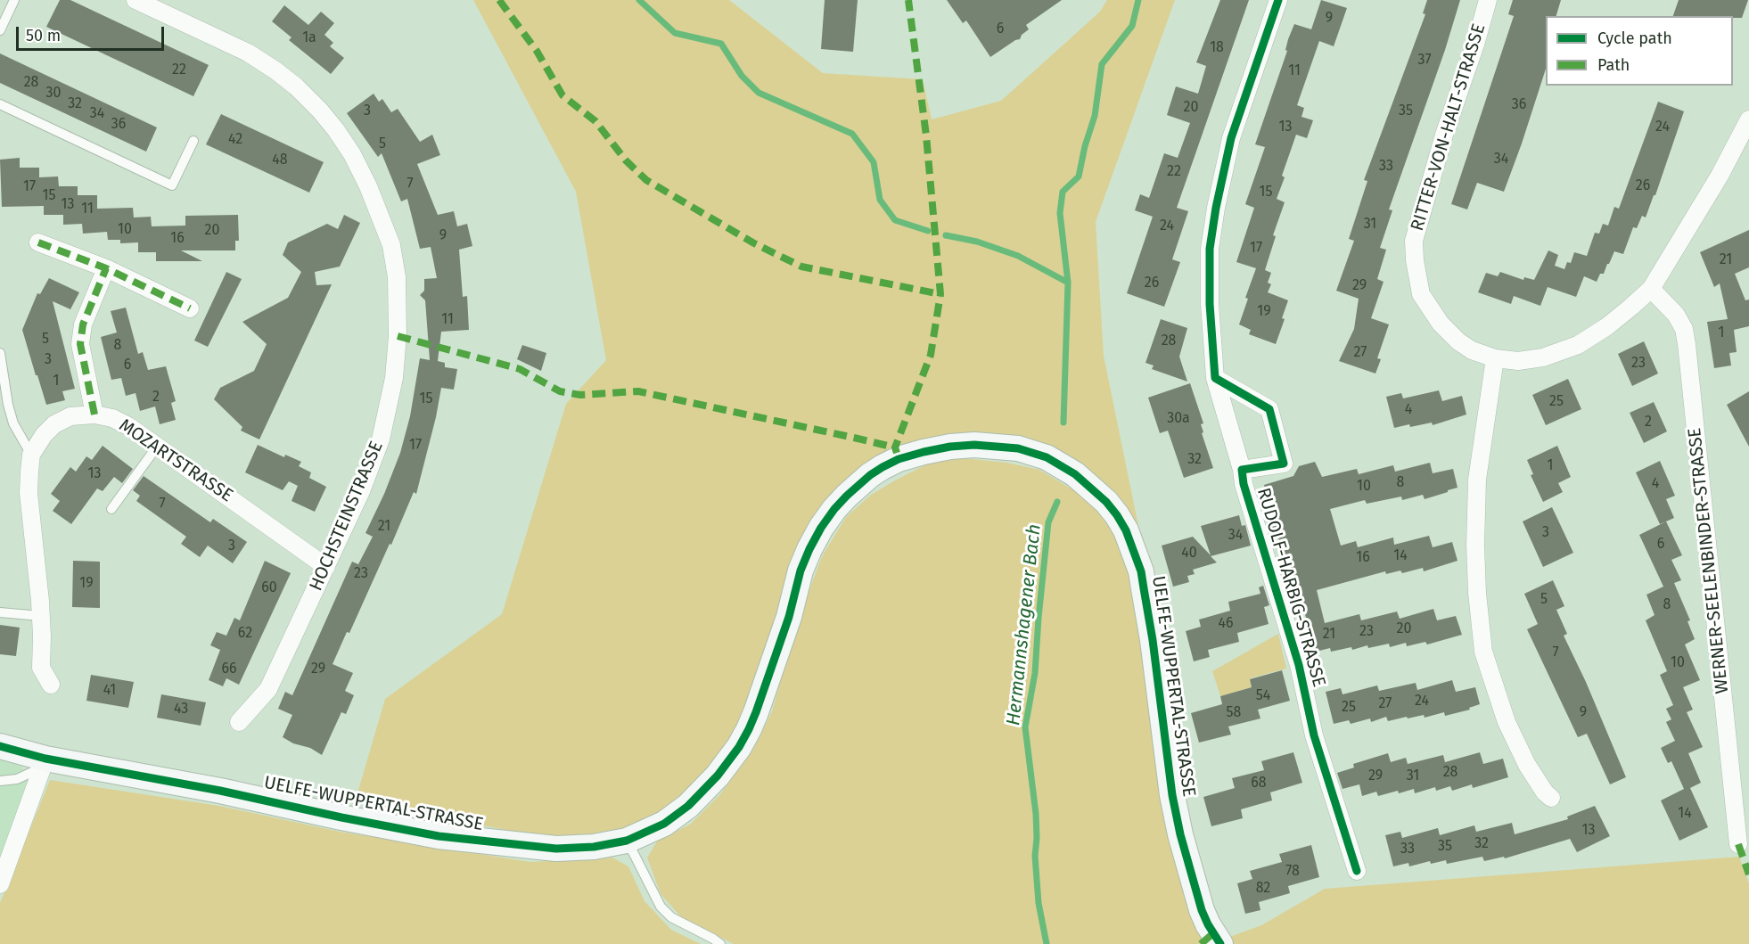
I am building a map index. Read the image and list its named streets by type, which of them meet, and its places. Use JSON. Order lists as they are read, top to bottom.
{
  "streets": {
    "main road": ["UELFE-WUPPERTAL-STRASSE"],
    "street": [
      "RITTER-VON-HALT-STRASSE",
      "MOZARTSTRASSE",
      "HOCHSTEINSTRASSE",
      "WERNER-SEELENBINDER-STRASSE",
      "RUDOLF-HARBIG-STRASSE"
    ]
  },
  "crossings": [
    ["RITTER-VON-HALT-STRASSE", "WERNER-SEELENBINDER-STRASSE"],
    ["MOZARTSTRASSE", "HOCHSTEINSTRASSE"]
  ],
  "water": ["Hermannshagener Bach"],
  "house_numbers": [
    "9",
    "6",
    "1a",
    "18",
    "37",
    "22",
    "11",
    "28",
    "30",
    "32",
    "36",
    "20",
    "3",
    "35",
    "34",
    "36",
    "13",
    "24",
    "42",
    "5",
    "34",
    "48",
    "33",
    "22",
    "7",
    "26",
    "17",
    "15",
    "15",
    "13",
    "11",
    "31",
    "24",
    "10",
    "20",
    "9",
    "16",
    "17",
    "21",
    "26",
    "29",
    "19",
    "11",
    "1",
    "5",
    "28",
    "8",
    "27",
    "3",
    "23",
    "6",
    "1",
    "2",
    "15",
    "25",
    "4",
    "30a",
    "2",
    "17",
    "32",
    "1",
    "13",
    "8",
    "4",
    "10",
    "7",
    "21",
    "3",
    "34",
    "6",
    "3",
    "40",
    "14",
    "16",
    "23",
    "19",
    "60",
    "5",
    "8",
    "46",
    "20",
    "23",
    "62",
    "21",
    "7",
    "10",
    "66",
    "29",
    "41",
    "54",
    "24",
    "27",
    "25",
    "43",
    "58",
    "9",
    "28",
    "29",
    "31",
    "68",
    "14",
    "13",
    "32",
    "35",
    "33",
    "78",
    "82"
  ],
  "legend": ["Cycle path", "Path"],
  "scale_bar": "50 m"
}
